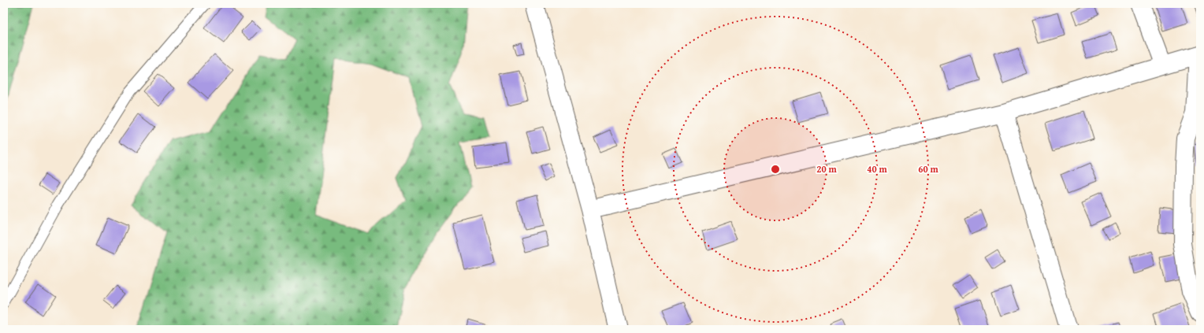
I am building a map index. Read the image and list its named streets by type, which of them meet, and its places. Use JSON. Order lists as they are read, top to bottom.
{
  "rings": ["20 m", "40 m", "60 m"]
}
